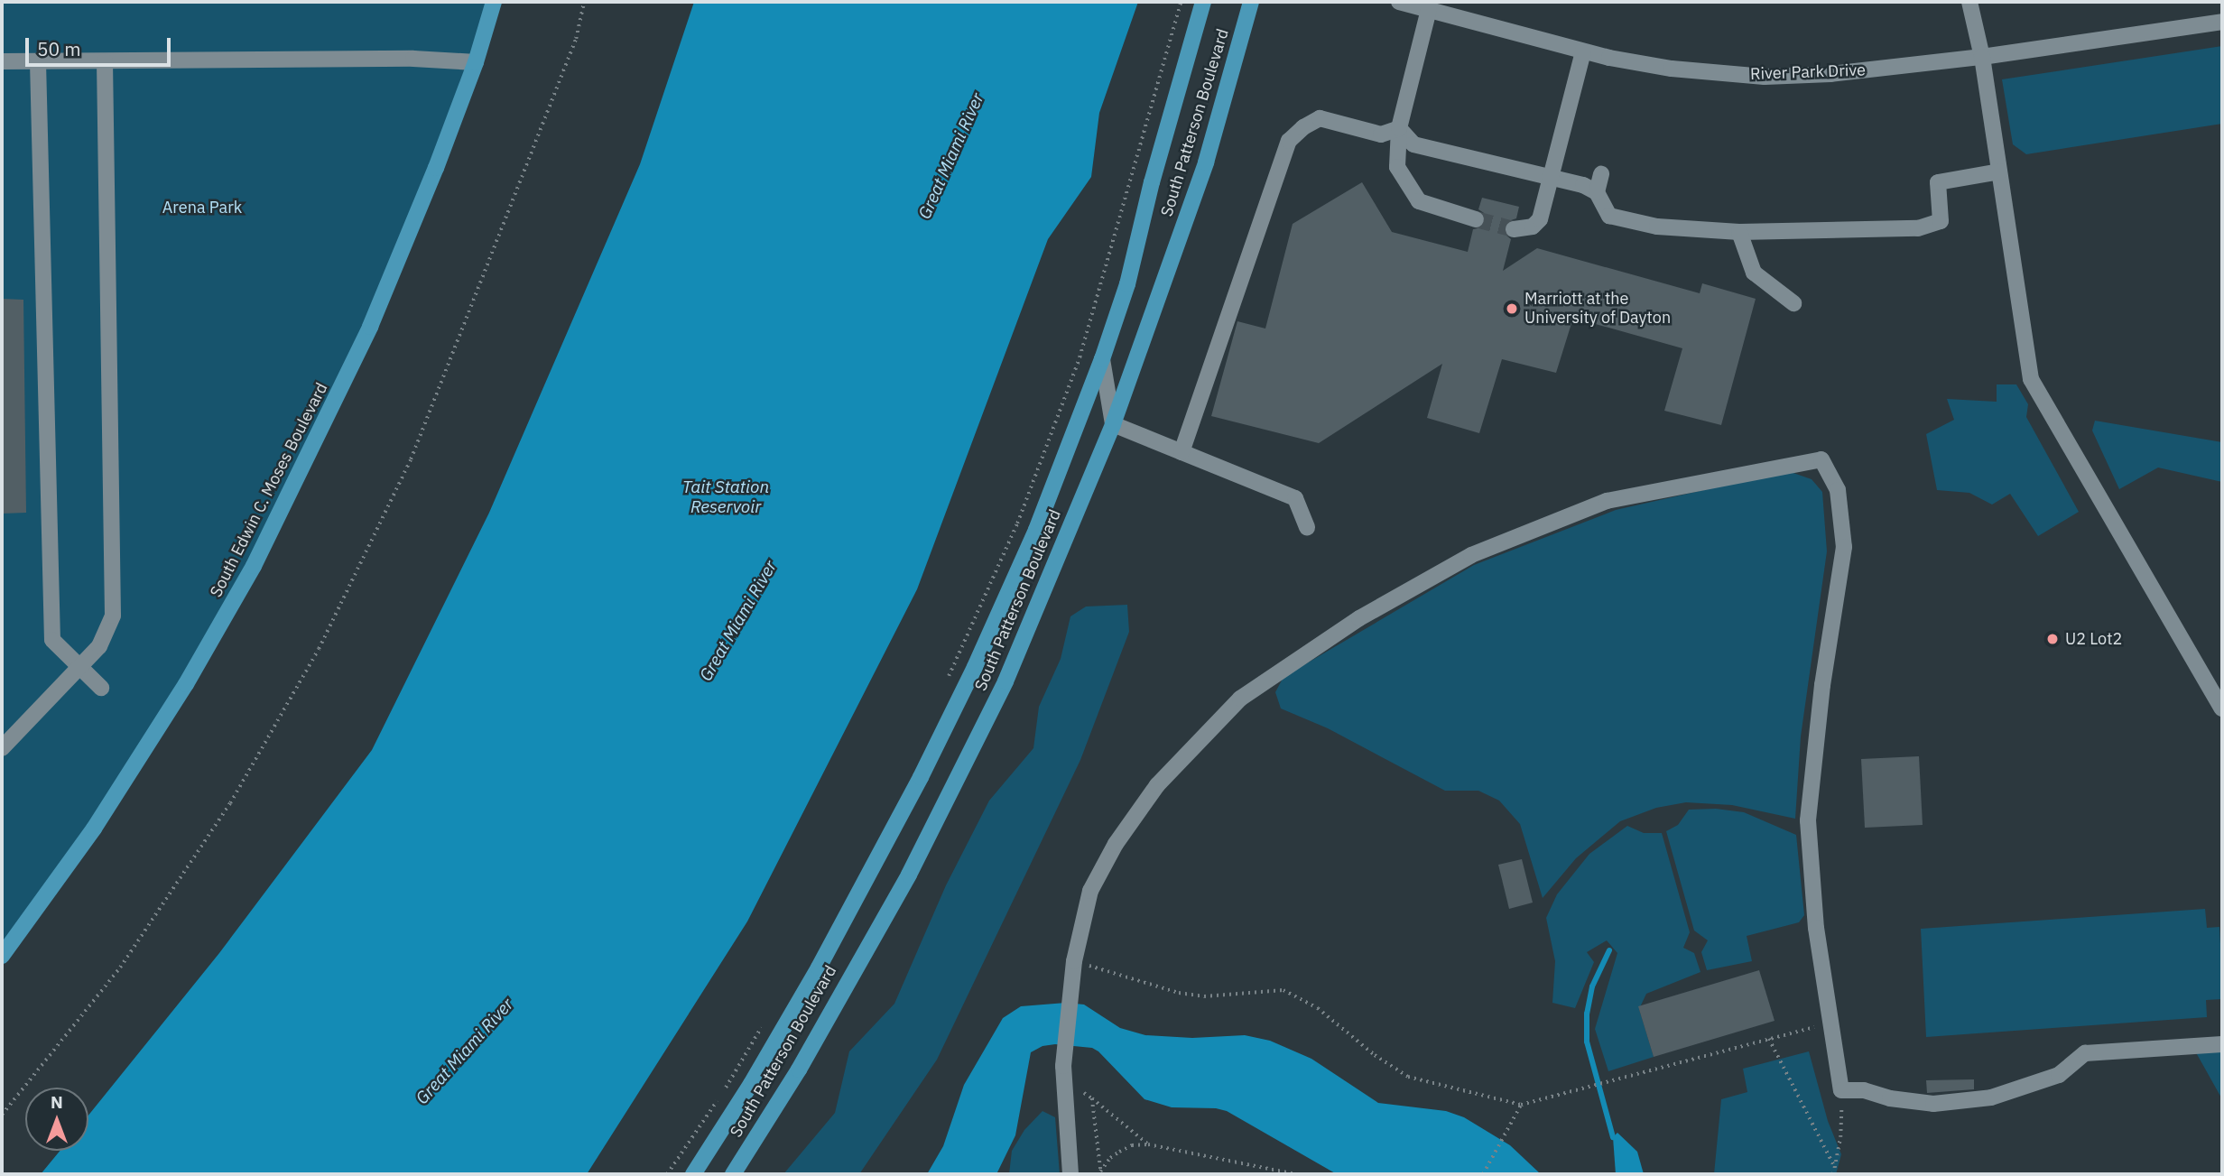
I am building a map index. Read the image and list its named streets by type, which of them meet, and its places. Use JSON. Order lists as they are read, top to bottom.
{
  "streets": {
    "main road": ["South Patterson Boulevard", "South Edwin C. Moses Boulevard"],
    "street": ["River Park Drive"]
  },
  "water": ["Great Miami River", "Tait Station Reservoir"],
  "parks": ["Arena Park"],
  "places": ["Marriott at the University of Dayton", "U2 Lot2"],
  "scale_bar": "50 m",
  "north": "top"
}
